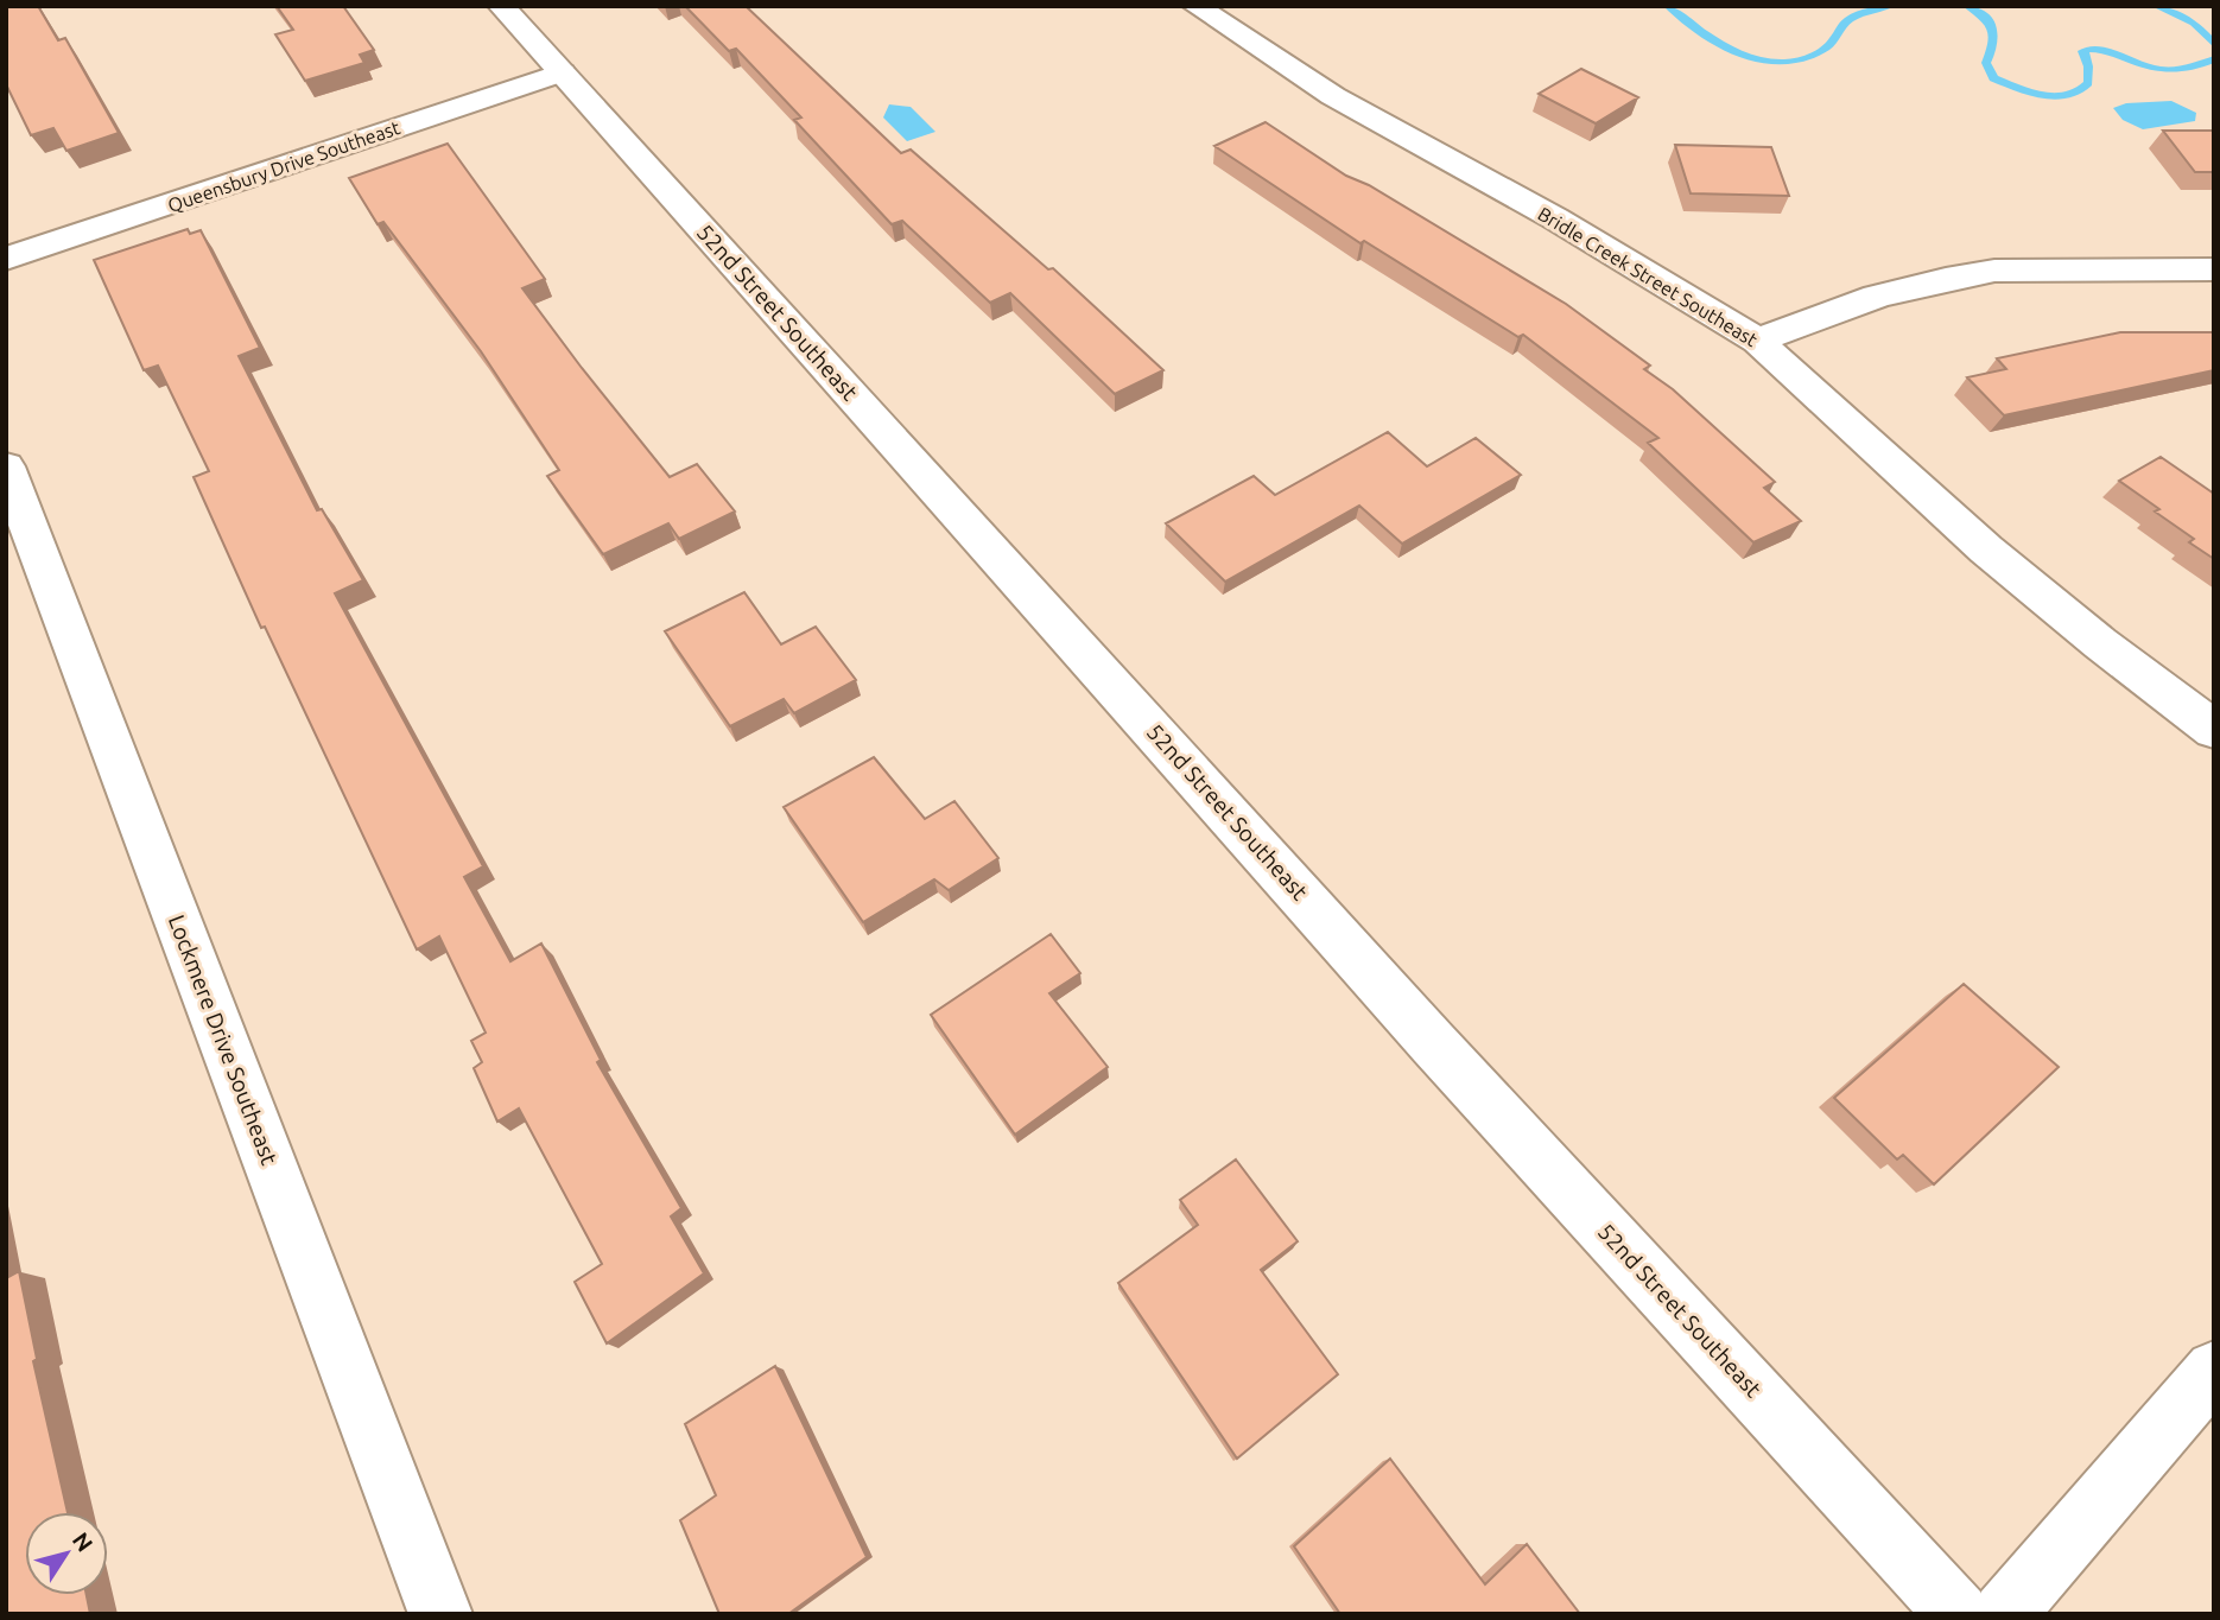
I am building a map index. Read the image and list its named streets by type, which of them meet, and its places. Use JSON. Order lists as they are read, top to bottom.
{
  "streets": {
    "street": [
      "Queensbury Drive Southeast",
      "Bridle Creek Street Southeast",
      "52nd Street Southeast",
      "Lockmere Drive Southeast"
    ]
  },
  "crossings": [
    ["Queensbury Drive Southeast", "52nd Street Southeast"]
  ],
  "north": "top right"
}
